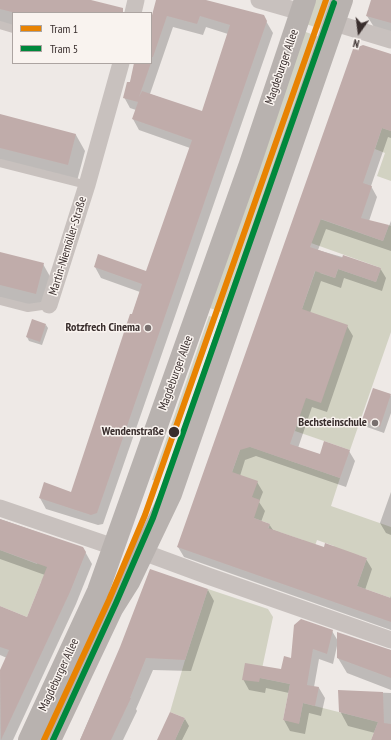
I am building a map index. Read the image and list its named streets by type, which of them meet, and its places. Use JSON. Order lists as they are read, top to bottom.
{
  "streets": {
    "main road": ["Magdeburger Allee"],
    "street": ["Martin-Niemöller-Straße"]
  },
  "places": ["Rotzfrech Cinema", "Bechsteinschule", "Wendenstraße"],
  "lines": ["tram line 1", "tram line 5"],
  "legend": ["Tram 1", "Tram 5"],
  "north": "bottom"
}
